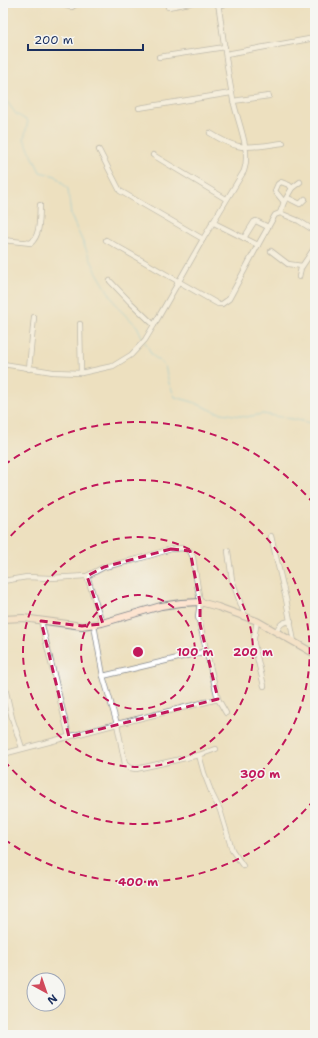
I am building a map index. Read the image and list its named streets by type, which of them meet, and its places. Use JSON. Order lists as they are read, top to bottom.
{
  "scale_bar": "200 m",
  "north": "bottom right",
  "rings": [
    "100 m",
    "200 m",
    "300 m",
    "400 m"
  ]
}
